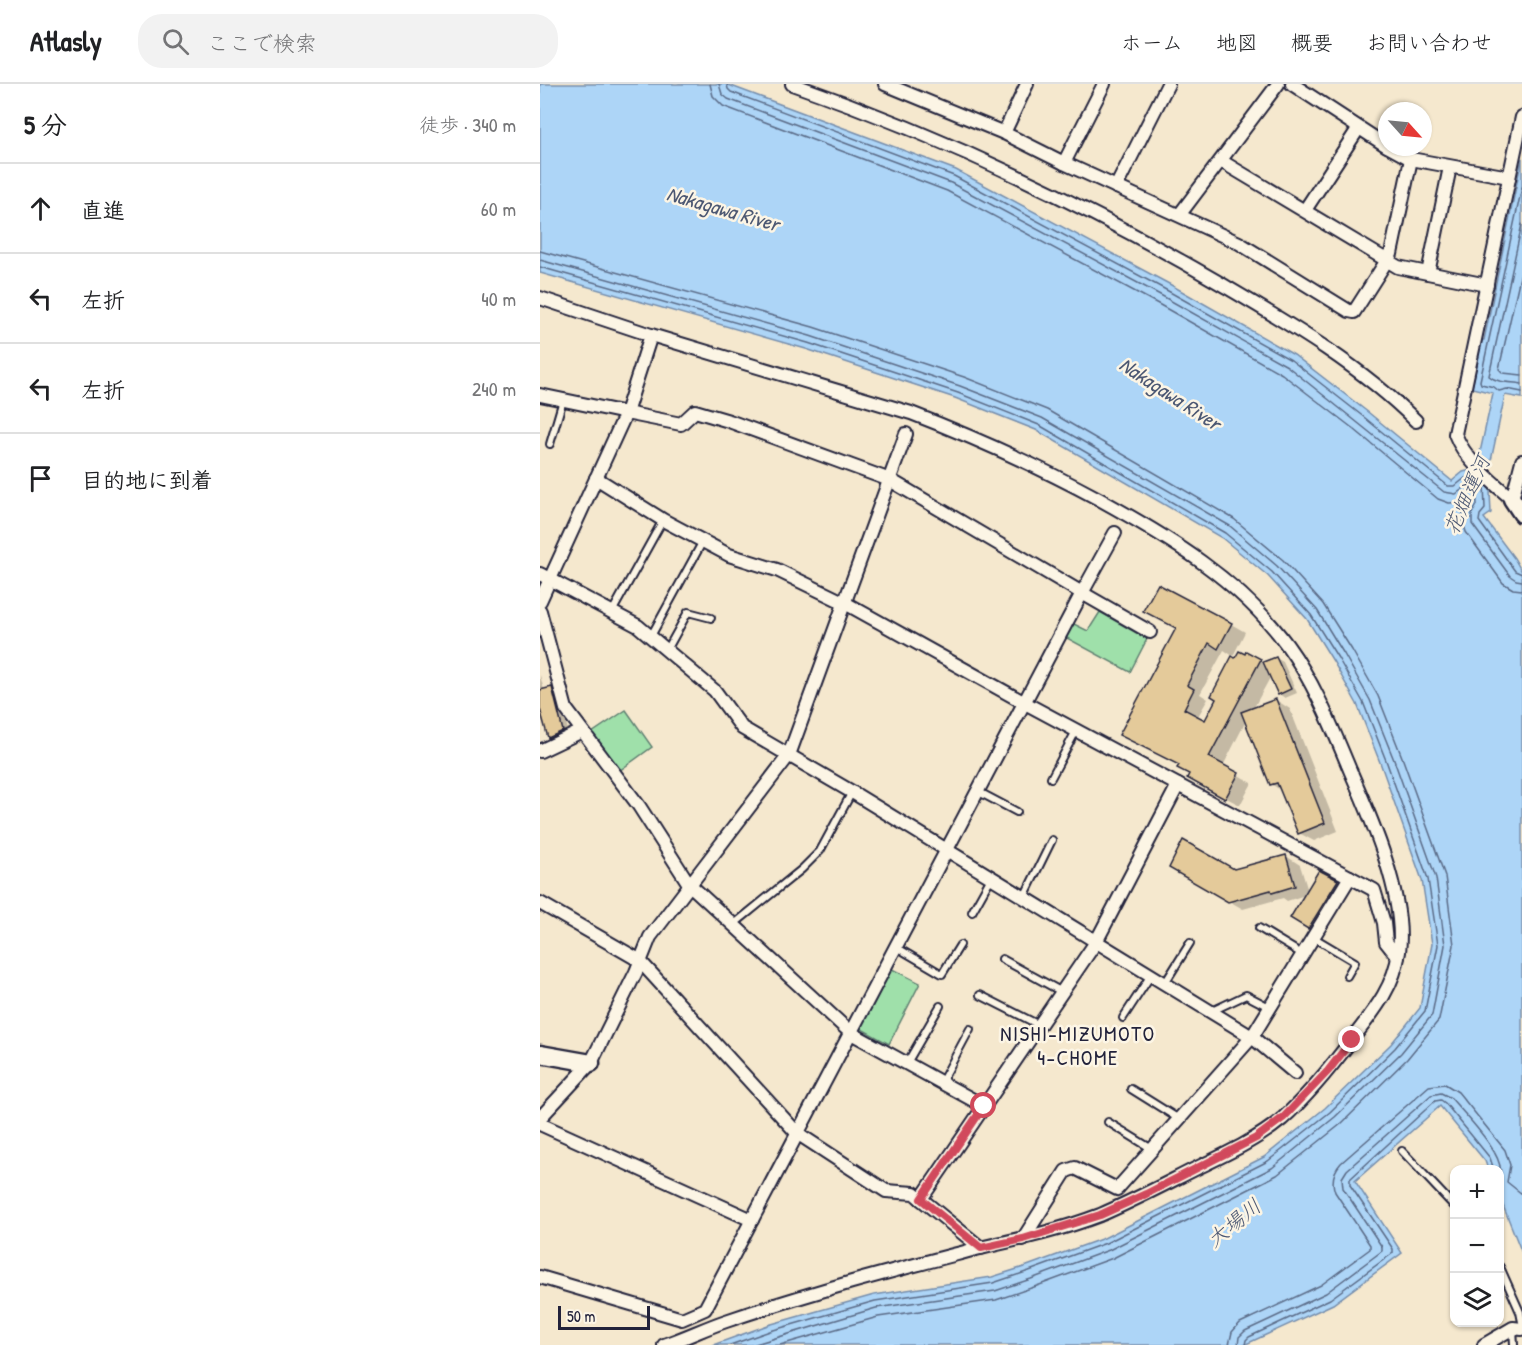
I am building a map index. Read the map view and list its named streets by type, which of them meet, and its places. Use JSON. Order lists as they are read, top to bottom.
{
  "districts": ["NISHI-MIZUMOTO 4-CHOME"],
  "water": ["Nakagawa River", "花畑運河", "大場川"],
  "scale_bar": "50 m",
  "north": "bottom right",
  "page": {
    "header": "Atlasly",
    "search": "ここで検索",
    "nav": [
      "ホーム",
      "地図",
      "概要",
      "お問い合わせ"
    ],
    "heading": ["5 分", "徒歩 · 340 m"],
    "list": [
      ["直進", "60 m"],
      ["左折", "40 m"],
      ["左折", "240 m"],
      "目的地に到着"
    ],
    "map_buttons": ["+", "−"],
    "scale": "50 m"
  }
}
